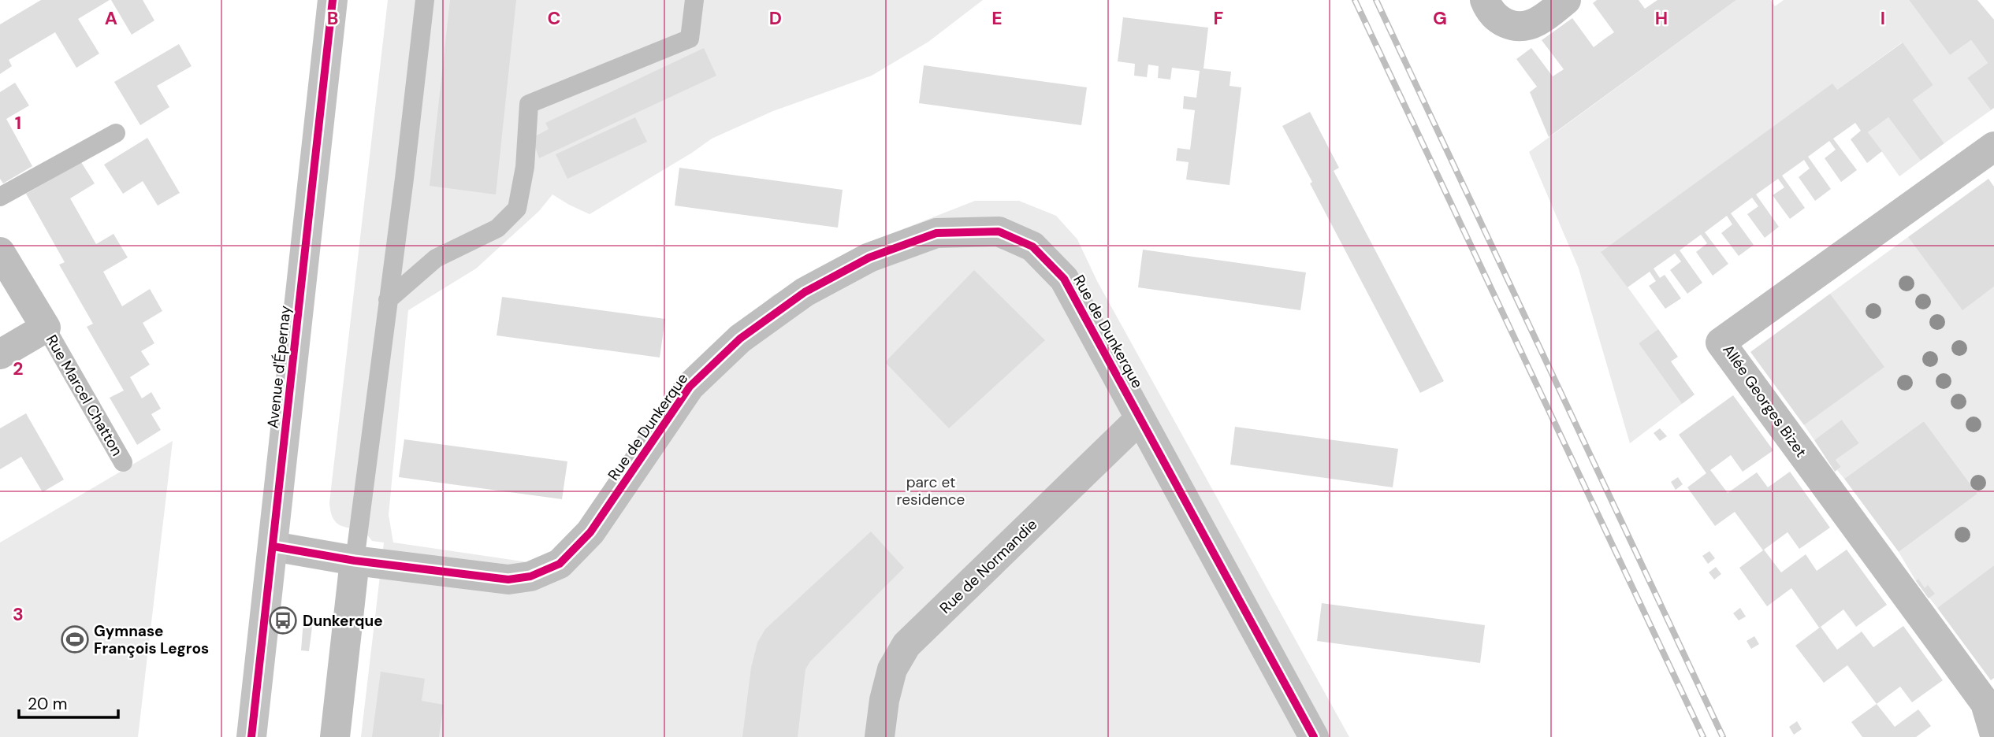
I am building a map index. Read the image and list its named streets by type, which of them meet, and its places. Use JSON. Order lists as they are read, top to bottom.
{
  "streets": {
    "main road": ["Avenue d'Épernay"],
    "street": [
      "Rue de Dunkerque",
      "Rue Marcel Chatton",
      "Allée Georges Bizet",
      "Rue de Normandie"
    ]
  },
  "crossings": [
    ["Rue de Dunkerque", "Avenue d'Épernay"],
    ["Rue de Dunkerque", "Rue de Normandie"]
  ],
  "parks": ["parc et residence"],
  "places": {
    "bus stop": ["Dunkerque"],
    "sports": ["Gymnase François Legros"]
  },
  "scale_bar": "20 m",
  "grid": {
    "columns": [
      "A",
      "B",
      "C",
      "D",
      "E",
      "F",
      "G",
      "H",
      "I"
    ],
    "rows": ["1", "2", "3"]
  }
}
